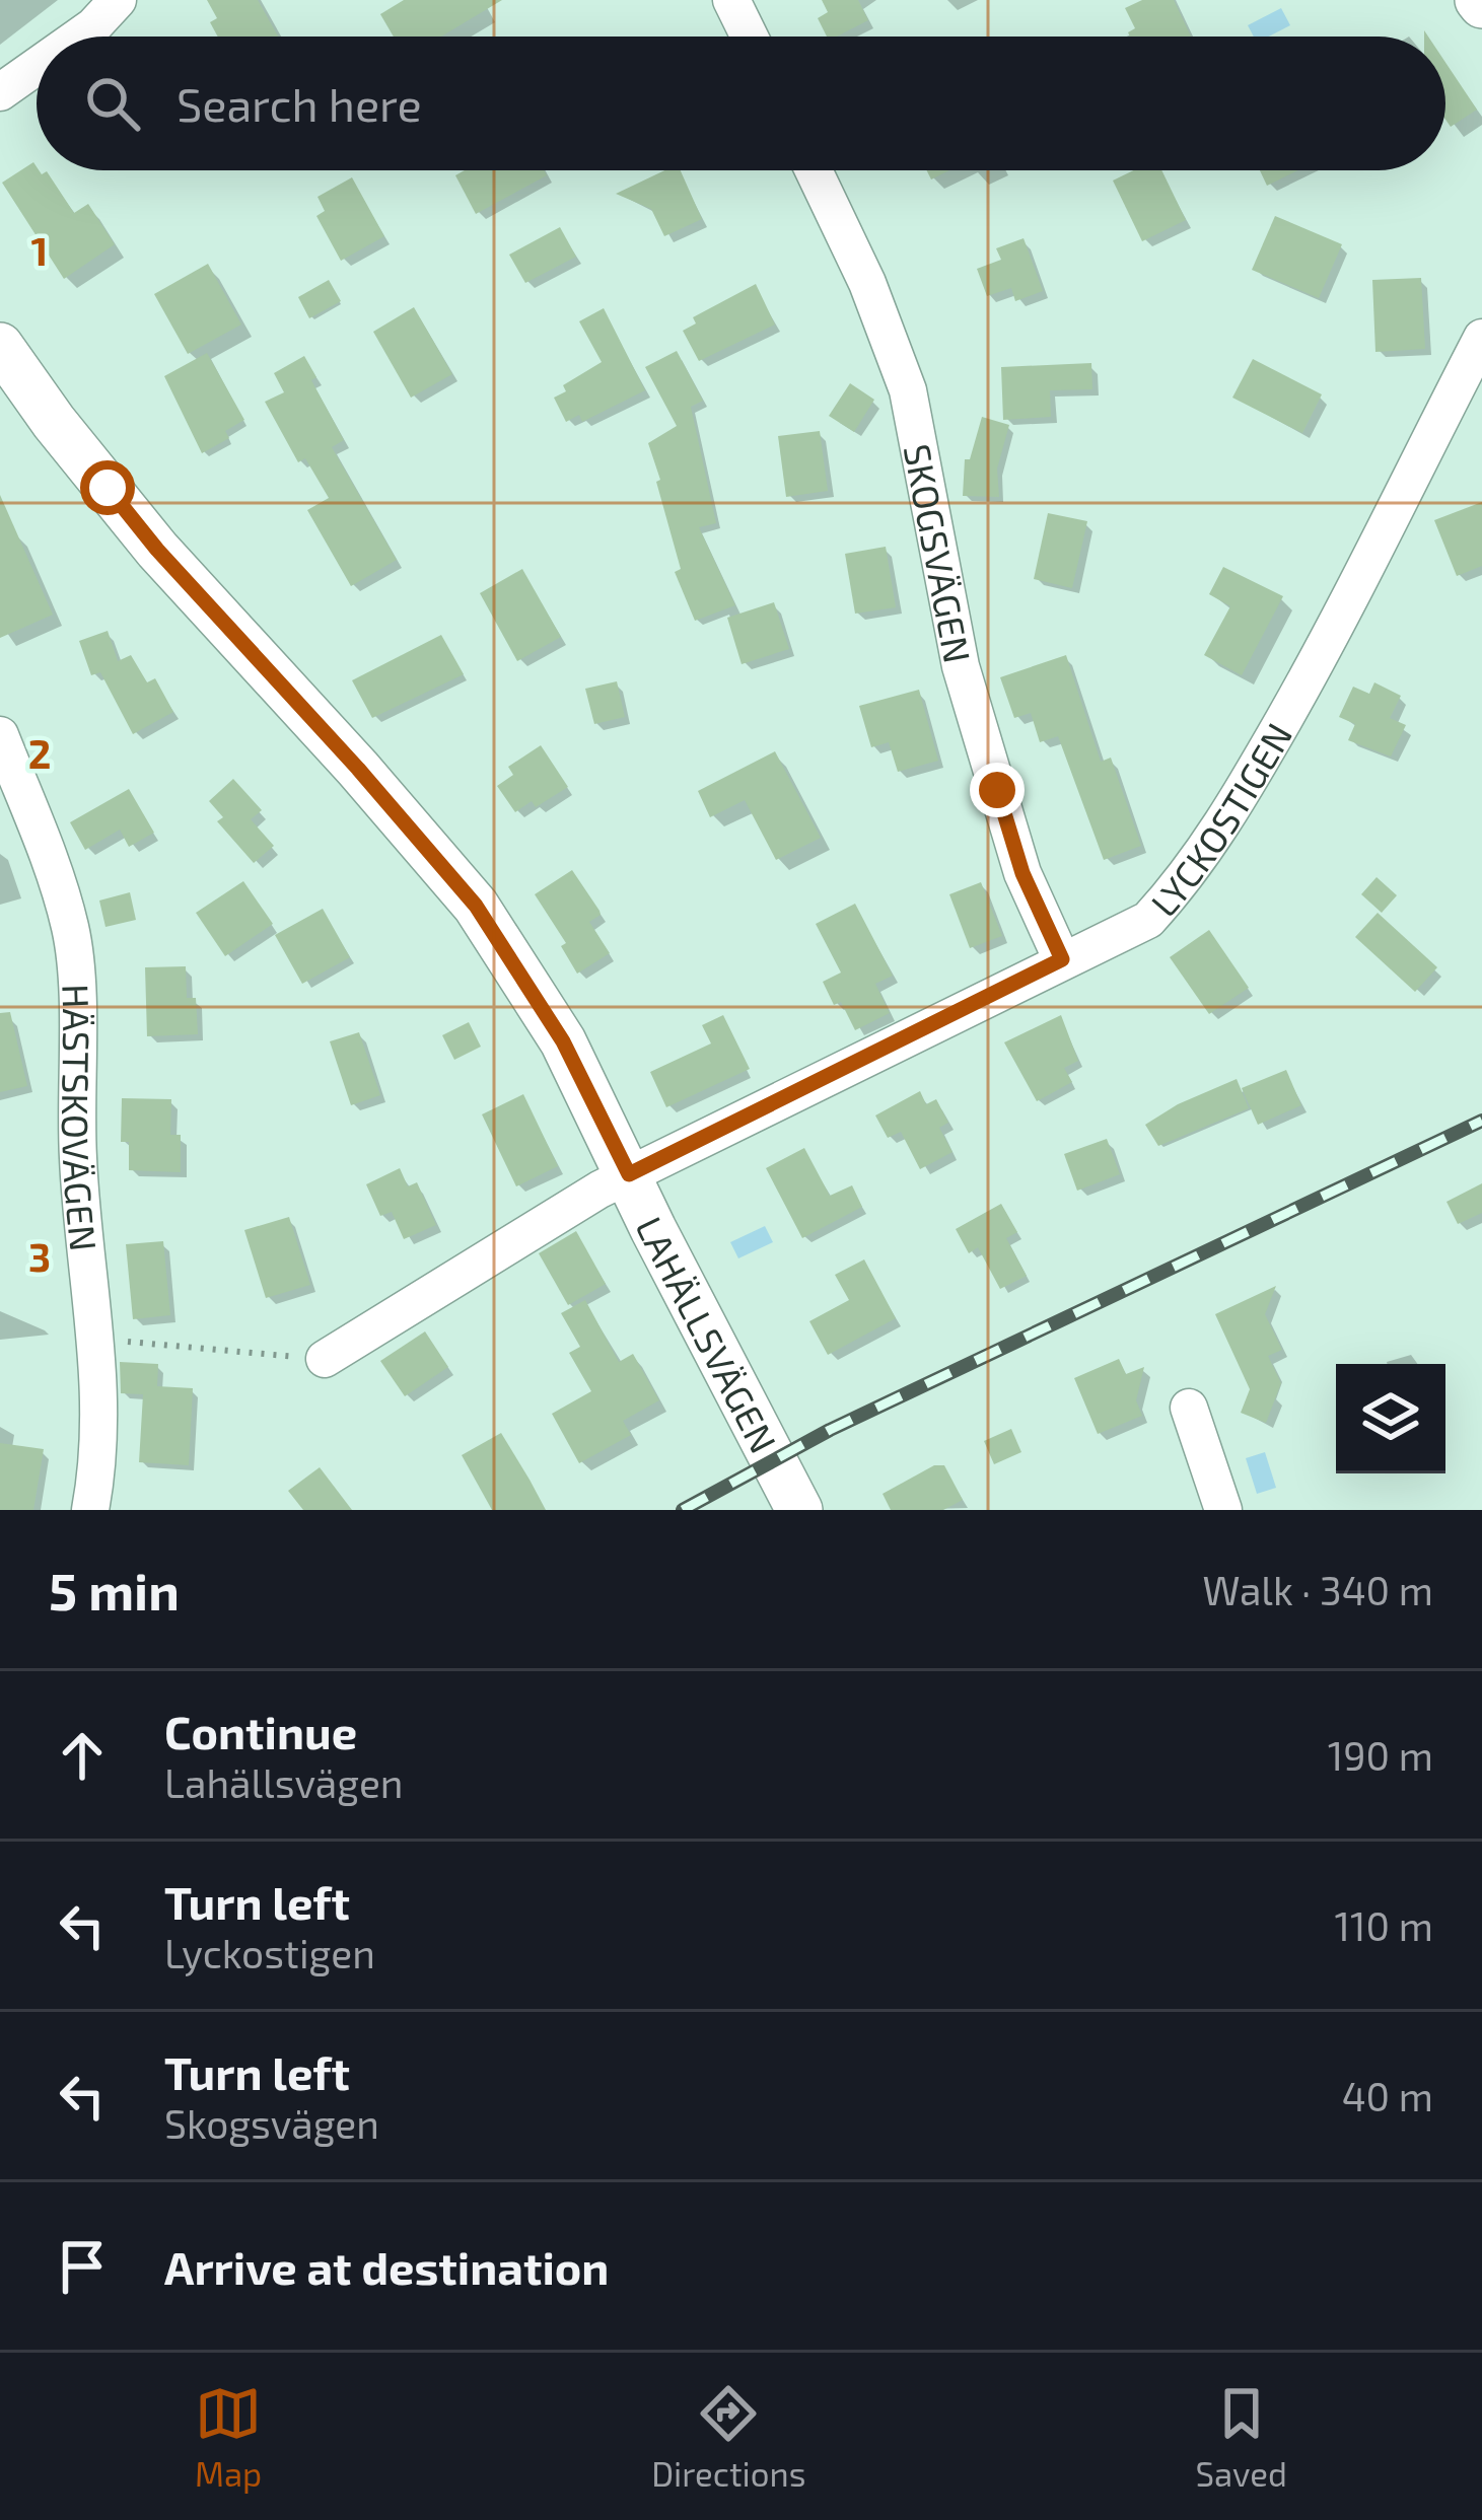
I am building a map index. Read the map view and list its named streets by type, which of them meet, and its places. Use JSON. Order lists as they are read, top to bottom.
{
  "streets": {
    "street": [
      "SKOGSVÄGEN",
      "LYCKOSTIGEN",
      "HÄSTSKOVÄGEN",
      "LAHÄLLSVÄGEN"
    ]
  },
  "crossings": [
    ["SKOGSVÄGEN", "LYCKOSTIGEN"],
    ["LYCKOSTIGEN", "LAHÄLLSVÄGEN"]
  ],
  "page": {
    "search": "Search here",
    "heading": ["5 min", "Walk · 340 m"],
    "list": [
      ["Continue", "Lahällsvägen", "190 m"],
      ["Turn left", "Lyckostigen", "110 m"],
      ["Turn left", "Skogsvägen", "40 m"],
      "Arrive at destination"
    ],
    "nav": ["Map", "Directions", "Saved"]
  },
  "grid": {
    "rows": ["1", "2", "3"]
  }
}
